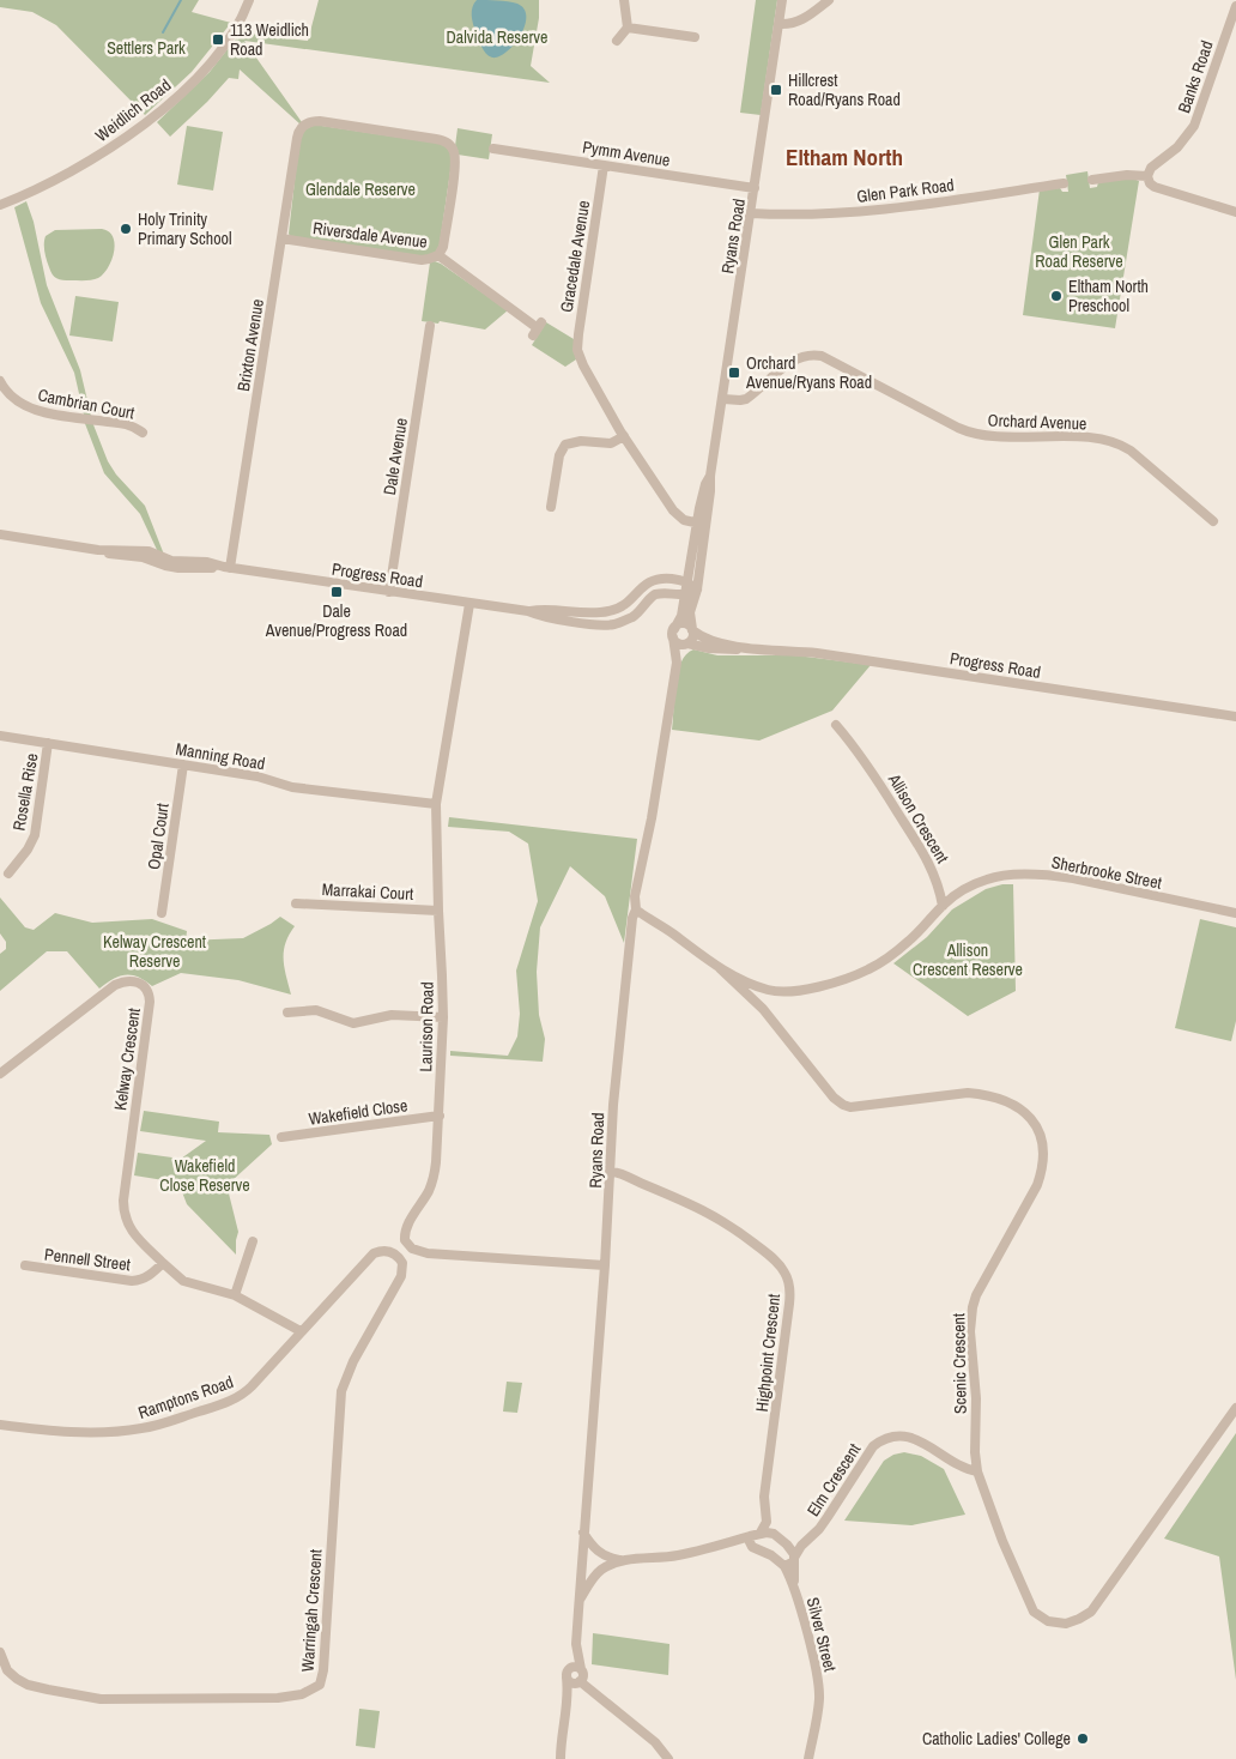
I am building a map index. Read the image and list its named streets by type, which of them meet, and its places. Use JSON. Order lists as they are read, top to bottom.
{
  "streets": {
    "street": [
      "Banks Road",
      "Weidlich Road",
      "Pymm Avenue",
      "Glen Park Road",
      "Riversdale Avenue",
      "Ryans Road",
      "Gracedale Avenue",
      "Brixton Avenue",
      "Cambrian Court",
      "Orchard Avenue",
      "Dale Avenue",
      "Progress Road",
      "Manning Road",
      "Rosella Rise",
      "Allison Crescent",
      "Opal Court",
      "Sherbrooke Street",
      "Marrakai Court",
      "Laurison Road",
      "Kelway Crescent",
      "Wakefield Close",
      "Pennell Street",
      "Highpoint Crescent",
      "Scenic Crescent",
      "Ramptons Road",
      "Elm Crescent",
      "Warringah Crescent",
      "Silver Street"
    ]
  },
  "crossings": [
    ["Pymm Avenue", "Ryans Road"],
    ["Pymm Avenue", "Gracedale Avenue"],
    ["Glen Park Road", "Ryans Road"],
    ["Riversdale Avenue", "Brixton Avenue"],
    ["Ryans Road", "Orchard Avenue"],
    ["Ryans Road", "Progress Road"],
    ["Ryans Road", "Laurison Road"],
    ["Ryans Road", "Highpoint Crescent"],
    ["Brixton Avenue", "Progress Road"],
    ["Dale Avenue", "Progress Road"],
    ["Progress Road", "Laurison Road"],
    ["Manning Road", "Rosella Rise"],
    ["Manning Road", "Opal Court"],
    ["Manning Road", "Laurison Road"],
    ["Allison Crescent", "Sherbrooke Street"],
    ["Marrakai Court", "Laurison Road"],
    ["Laurison Road", "Wakefield Close"],
    ["Kelway Crescent", "Pennell Street"],
    ["Highpoint Crescent", "Silver Street"],
    ["Scenic Crescent", "Elm Crescent"],
    ["Ramptons Road", "Warringah Crescent"],
    ["Elm Crescent", "Silver Street"]
  ],
  "districts": ["Eltham North"],
  "parks": [
    "Dalvida Reserve",
    "Settlers Park",
    "Glendale Reserve",
    "Glen Park Road Reserve",
    "Kelway Crescent Reserve",
    "Allison Crescent Reserve",
    "Wakefield Close Reserve"
  ],
  "places": {
    "transit": [
      "113 Weidlich Road",
      "Hillcrest Road/Ryans Road",
      "Orchard Avenue/Ryans Road",
      "Dale Avenue/Progress Road"
    ],
    "other": ["Holy Trinity Primary School", "Eltham North Preschool", "Catholic Ladies' College"]
  }
}
